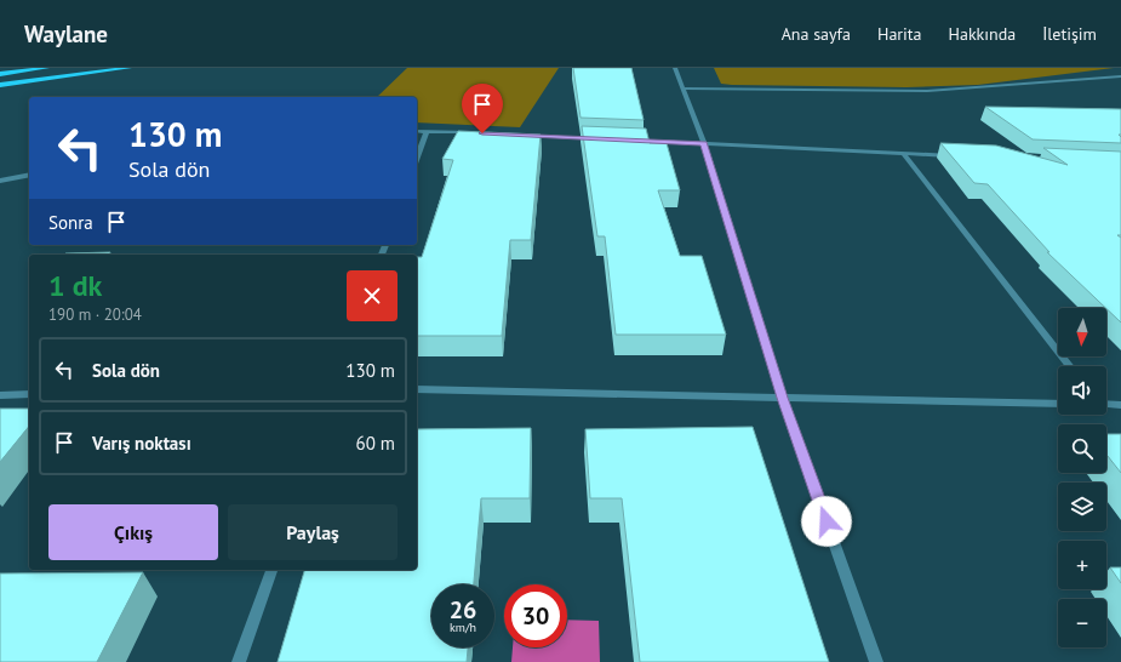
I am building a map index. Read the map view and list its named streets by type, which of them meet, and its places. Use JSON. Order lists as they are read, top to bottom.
{
  "north": "bottom",
  "page": {
    "header": "Waylane",
    "nav": [
      "Ana sayfa",
      "Harita",
      "Hakkında",
      "İletişim"
    ],
    "turn": ["130 m", "Sola dön"],
    "then": "Sonra",
    "heading": ["1 dk", "190 m · 20:04"],
    "map_buttons": ["+", "−"],
    "list": [
      {
        "name": "Sola dön",
        "value": "130 m"
      },
      {
        "name": "Varış noktası",
        "value": "60 m"
      }
    ],
    "buttons": ["Çıkış", "Paylaş"],
    "speed": "26 km/h",
    "limit": "30"
  }
}
